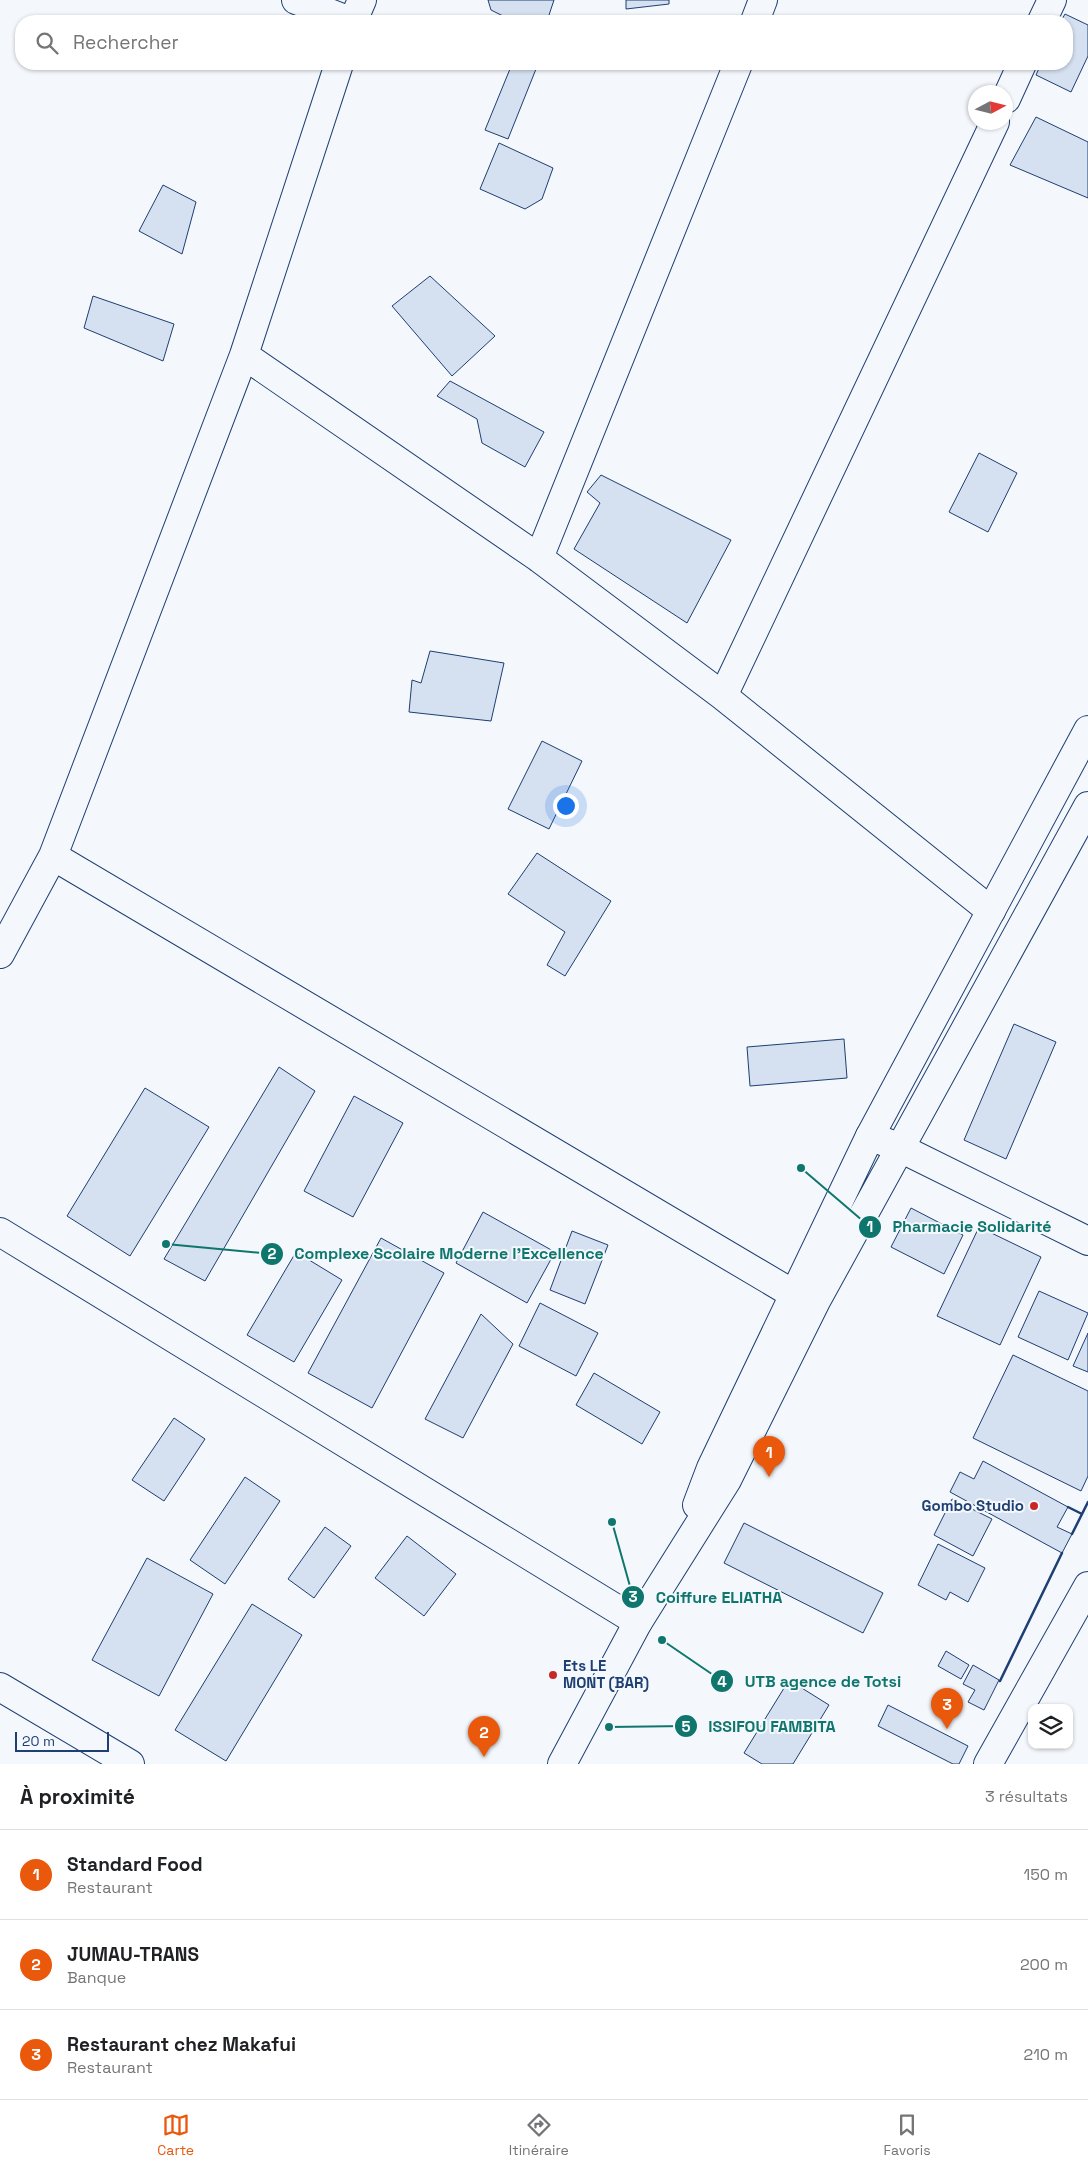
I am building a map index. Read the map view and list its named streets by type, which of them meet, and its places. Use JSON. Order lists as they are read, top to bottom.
{
  "places": [
    "Pharmacie Solidarité",
    "Complexe Scolaire Moderne l'Excellence",
    "Gombo Studio",
    "Coiffure ELIATHA",
    "UTB agence de Totsi",
    "Ets LE MONT (BAR)",
    "ISSIFOU FAMBITA"
  ],
  "scale_bar": "20 m",
  "north": "right",
  "page": {
    "search": "Rechercher",
    "pins": ["1", "3", "2"],
    "scale": "20 m",
    "heading": ["À proximité", "3 résultats"],
    "list": [
      {
        "mark": "1",
        "name": "Standard Food",
        "note": "Restaurant",
        "value": "150 m"
      },
      {
        "mark": "2",
        "name": "JUMAU-TRANS",
        "note": "Banque",
        "value": "200 m"
      },
      {
        "mark": "3",
        "name": "Restaurant chez Makafui",
        "note": "Restaurant",
        "value": "210 m"
      }
    ],
    "nav": ["Carte", "Itinéraire", "Favoris"]
  }
}
